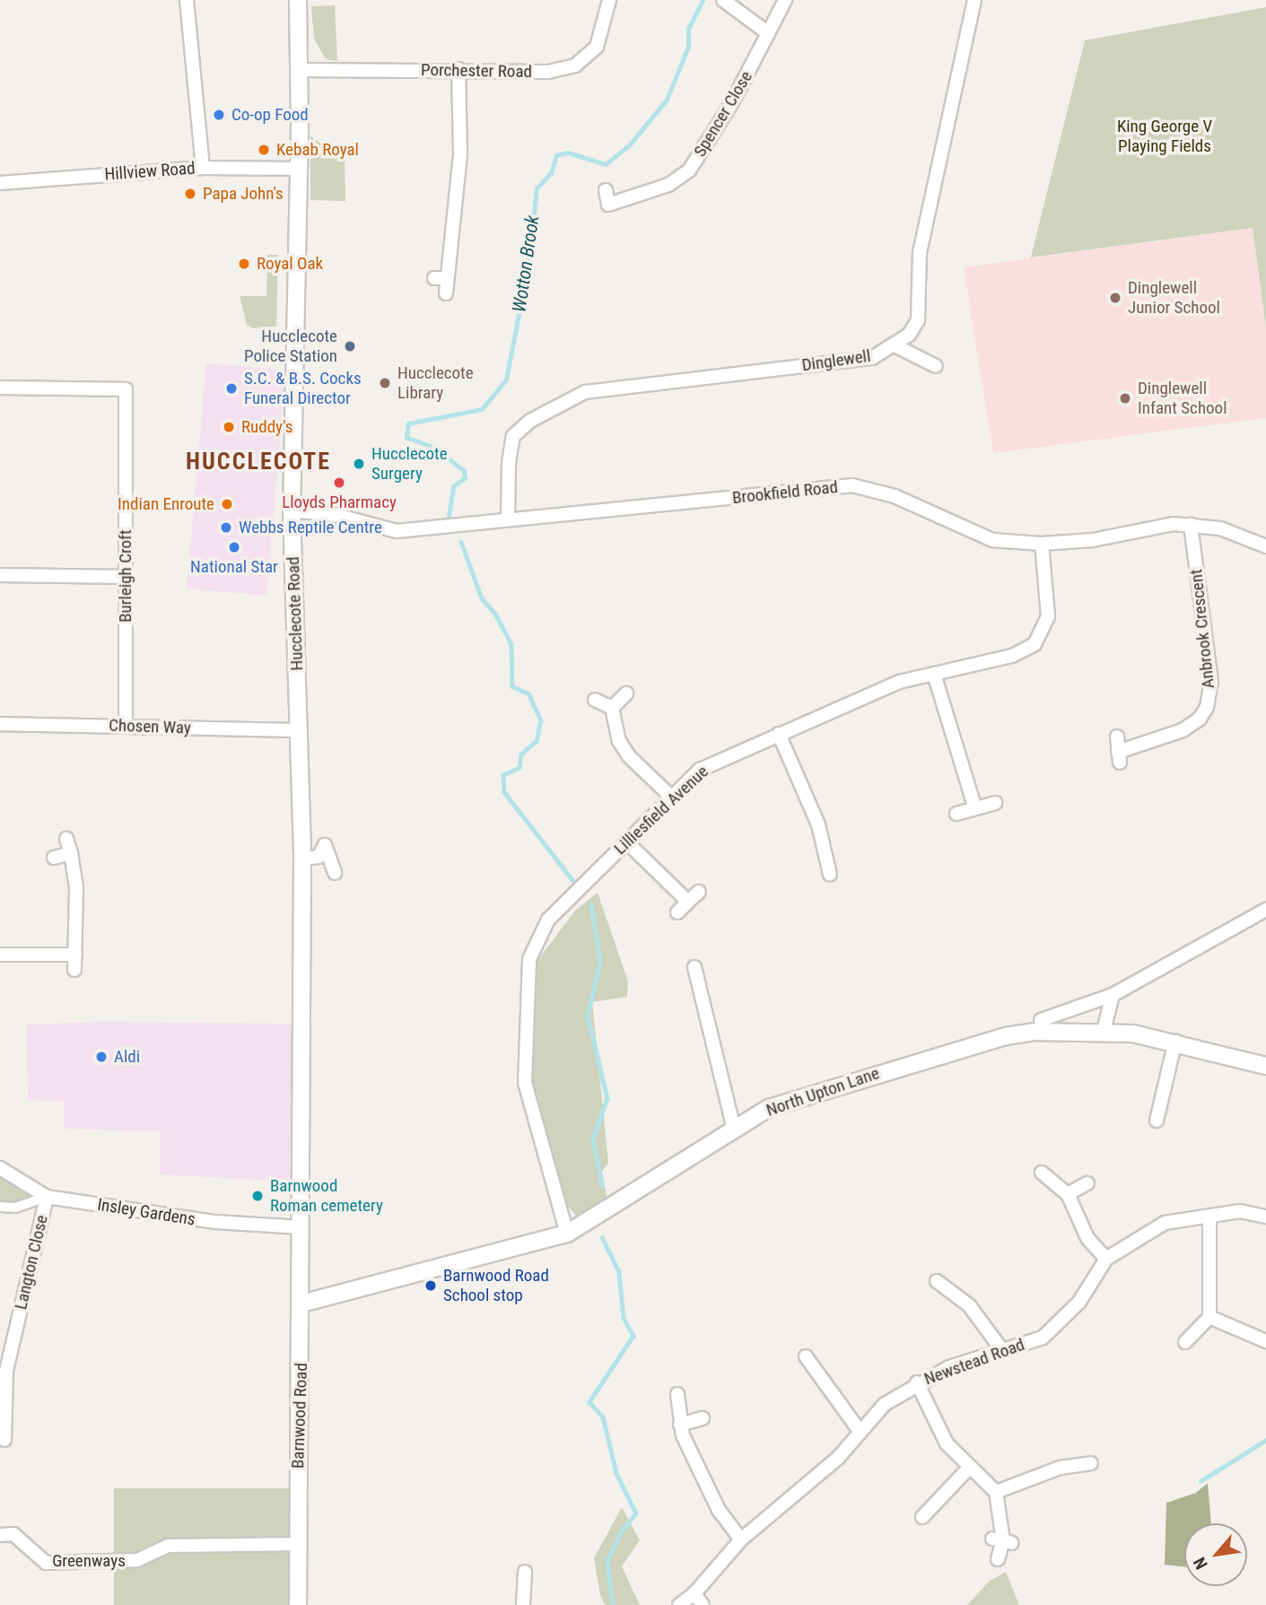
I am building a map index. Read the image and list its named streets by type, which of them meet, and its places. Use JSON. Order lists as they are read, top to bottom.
{
  "streets": {
    "street": [
      "Porchester Road",
      "Spencer Close",
      "Hillview Road",
      "Dinglewell",
      "Brookfield Road",
      "Burleigh Croft",
      "Hucclecote Road",
      "Anbrook Crescent",
      "Chosen Way",
      "Lilliesfield Avenue",
      "North Upton Lane",
      "Insley Gardens",
      "Langton Close",
      "Newstead Road",
      "Barnwood Road",
      "Greenways"
    ]
  },
  "crossings": [
    ["Porchester Road", "Hucclecote Road"],
    ["Hillview Road", "Hucclecote Road"],
    ["Dinglewell", "Brookfield Road"],
    ["Brookfield Road", "Hucclecote Road"],
    ["Brookfield Road", "Anbrook Crescent"],
    ["Brookfield Road", "Lilliesfield Avenue"],
    ["Burleigh Croft", "Chosen Way"],
    ["Hucclecote Road", "Chosen Way"],
    ["Hucclecote Road", "Insley Gardens"],
    ["Hucclecote Road", "Barnwood Road"],
    ["Lilliesfield Avenue", "North Upton Lane"],
    ["North Upton Lane", "Barnwood Road"],
    ["Insley Gardens", "Langton Close"],
    ["Insley Gardens", "Barnwood Road"],
    ["Barnwood Road", "Greenways"]
  ],
  "districts": ["HUCCLECOTE"],
  "water": ["Wotton Brook"],
  "parks": ["King George V Playing Fields"],
  "places": [
    "Co-op Food",
    "Kebab Royal",
    "Papa John's",
    "Royal Oak",
    "Dinglewell Junior School",
    "Hucclecote Police Station",
    "Hucclecote Library",
    "S.C. & B.S. Cocks Funeral Director",
    "Dinglewell Infant School",
    "Ruddy's",
    "Hucclecote Surgery",
    "Lloyds Pharmacy",
    "Indian Enroute",
    "Webbs Reptile Centre",
    "National Star",
    "Aldi",
    "Barnwood Roman cemetery",
    "Barnwood Road School stop"
  ],
  "north": "bottom left"
}
